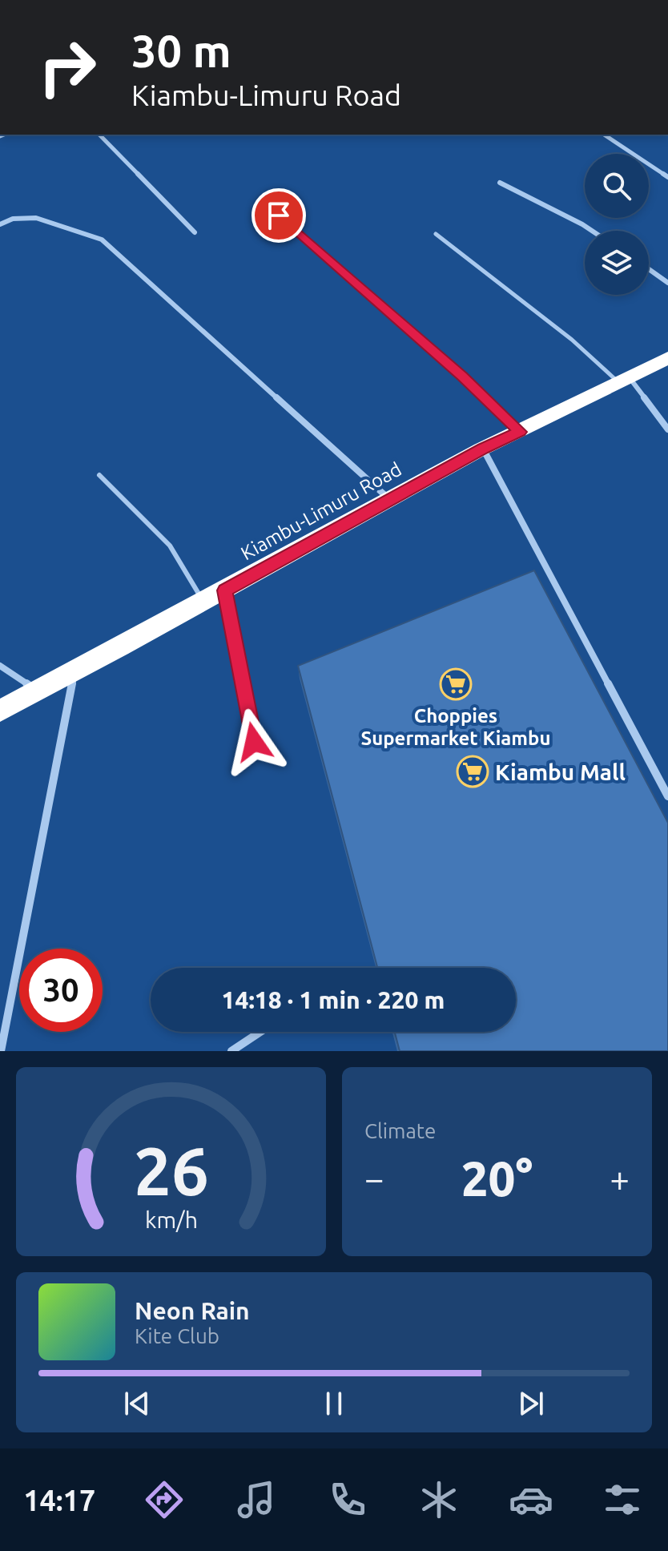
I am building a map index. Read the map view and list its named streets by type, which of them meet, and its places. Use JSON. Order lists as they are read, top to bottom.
{
  "streets": {
    "highway": ["Kiambu-Limuru Road"]
  },
  "places": {
    "supermarket": ["Choppies Supermarket Kiambu", "Kiambu Mall"]
  },
  "page": {
    "turn": ["30 m", "Kiambu-Limuru Road"],
    "limit": "30",
    "trip": "14:18 · 1 min · 220 m",
    "tile": "Climate",
    "heat": ["−", "20°", "+"],
    "song": ["Neon Rain", "Kite Club"],
    "tabs": "14:17",
    "gauge": ["26", "km/h"]
  }
}
